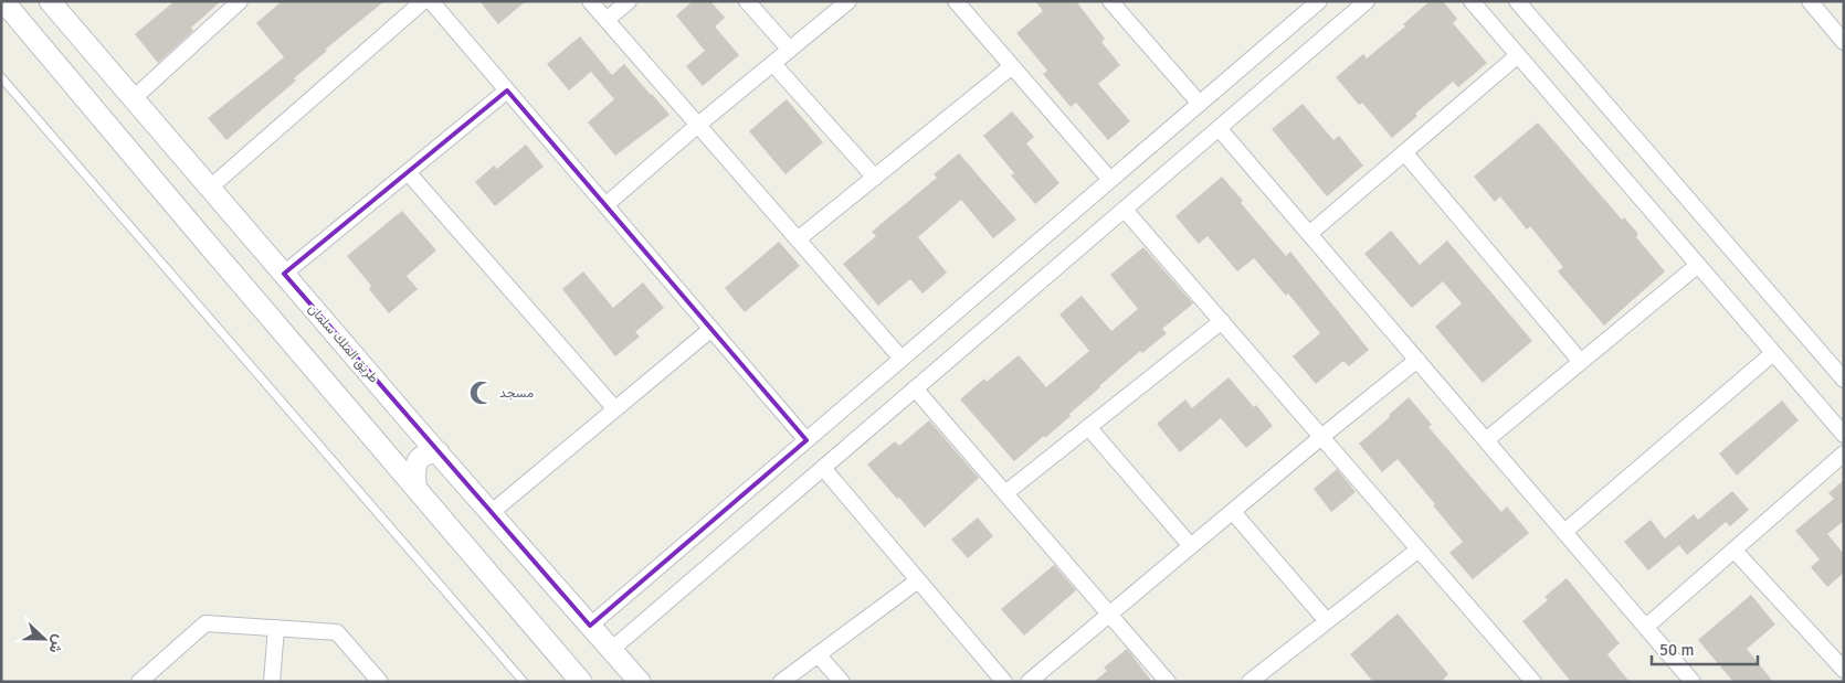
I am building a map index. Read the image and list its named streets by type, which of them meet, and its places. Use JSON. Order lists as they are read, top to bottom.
{
  "streets": {
    "main road": ["طريق الملك سلمان"]
  },
  "places": {
    "mosque": ["مسجد"]
  },
  "scale_bar": "50 m",
  "north": "right"
}
